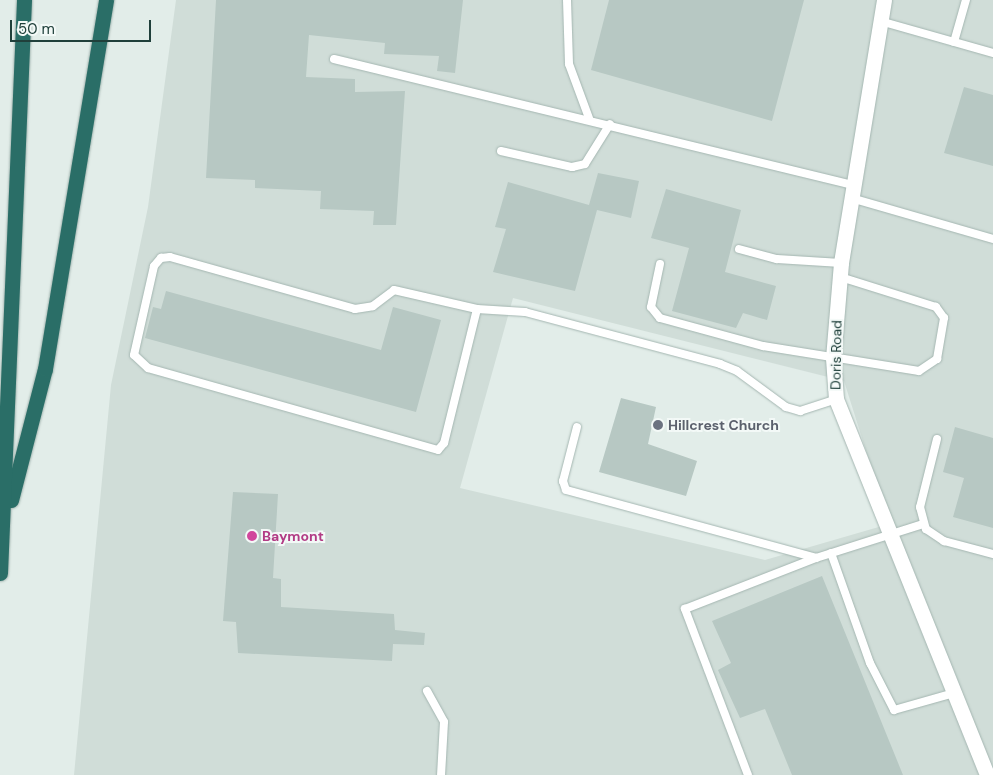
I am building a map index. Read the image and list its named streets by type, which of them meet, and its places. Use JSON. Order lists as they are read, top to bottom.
{
  "streets": {
    "street": ["Doris Road"]
  },
  "places": ["Hillcrest Church", "Baymont"],
  "scale_bar": "50 m"
}
